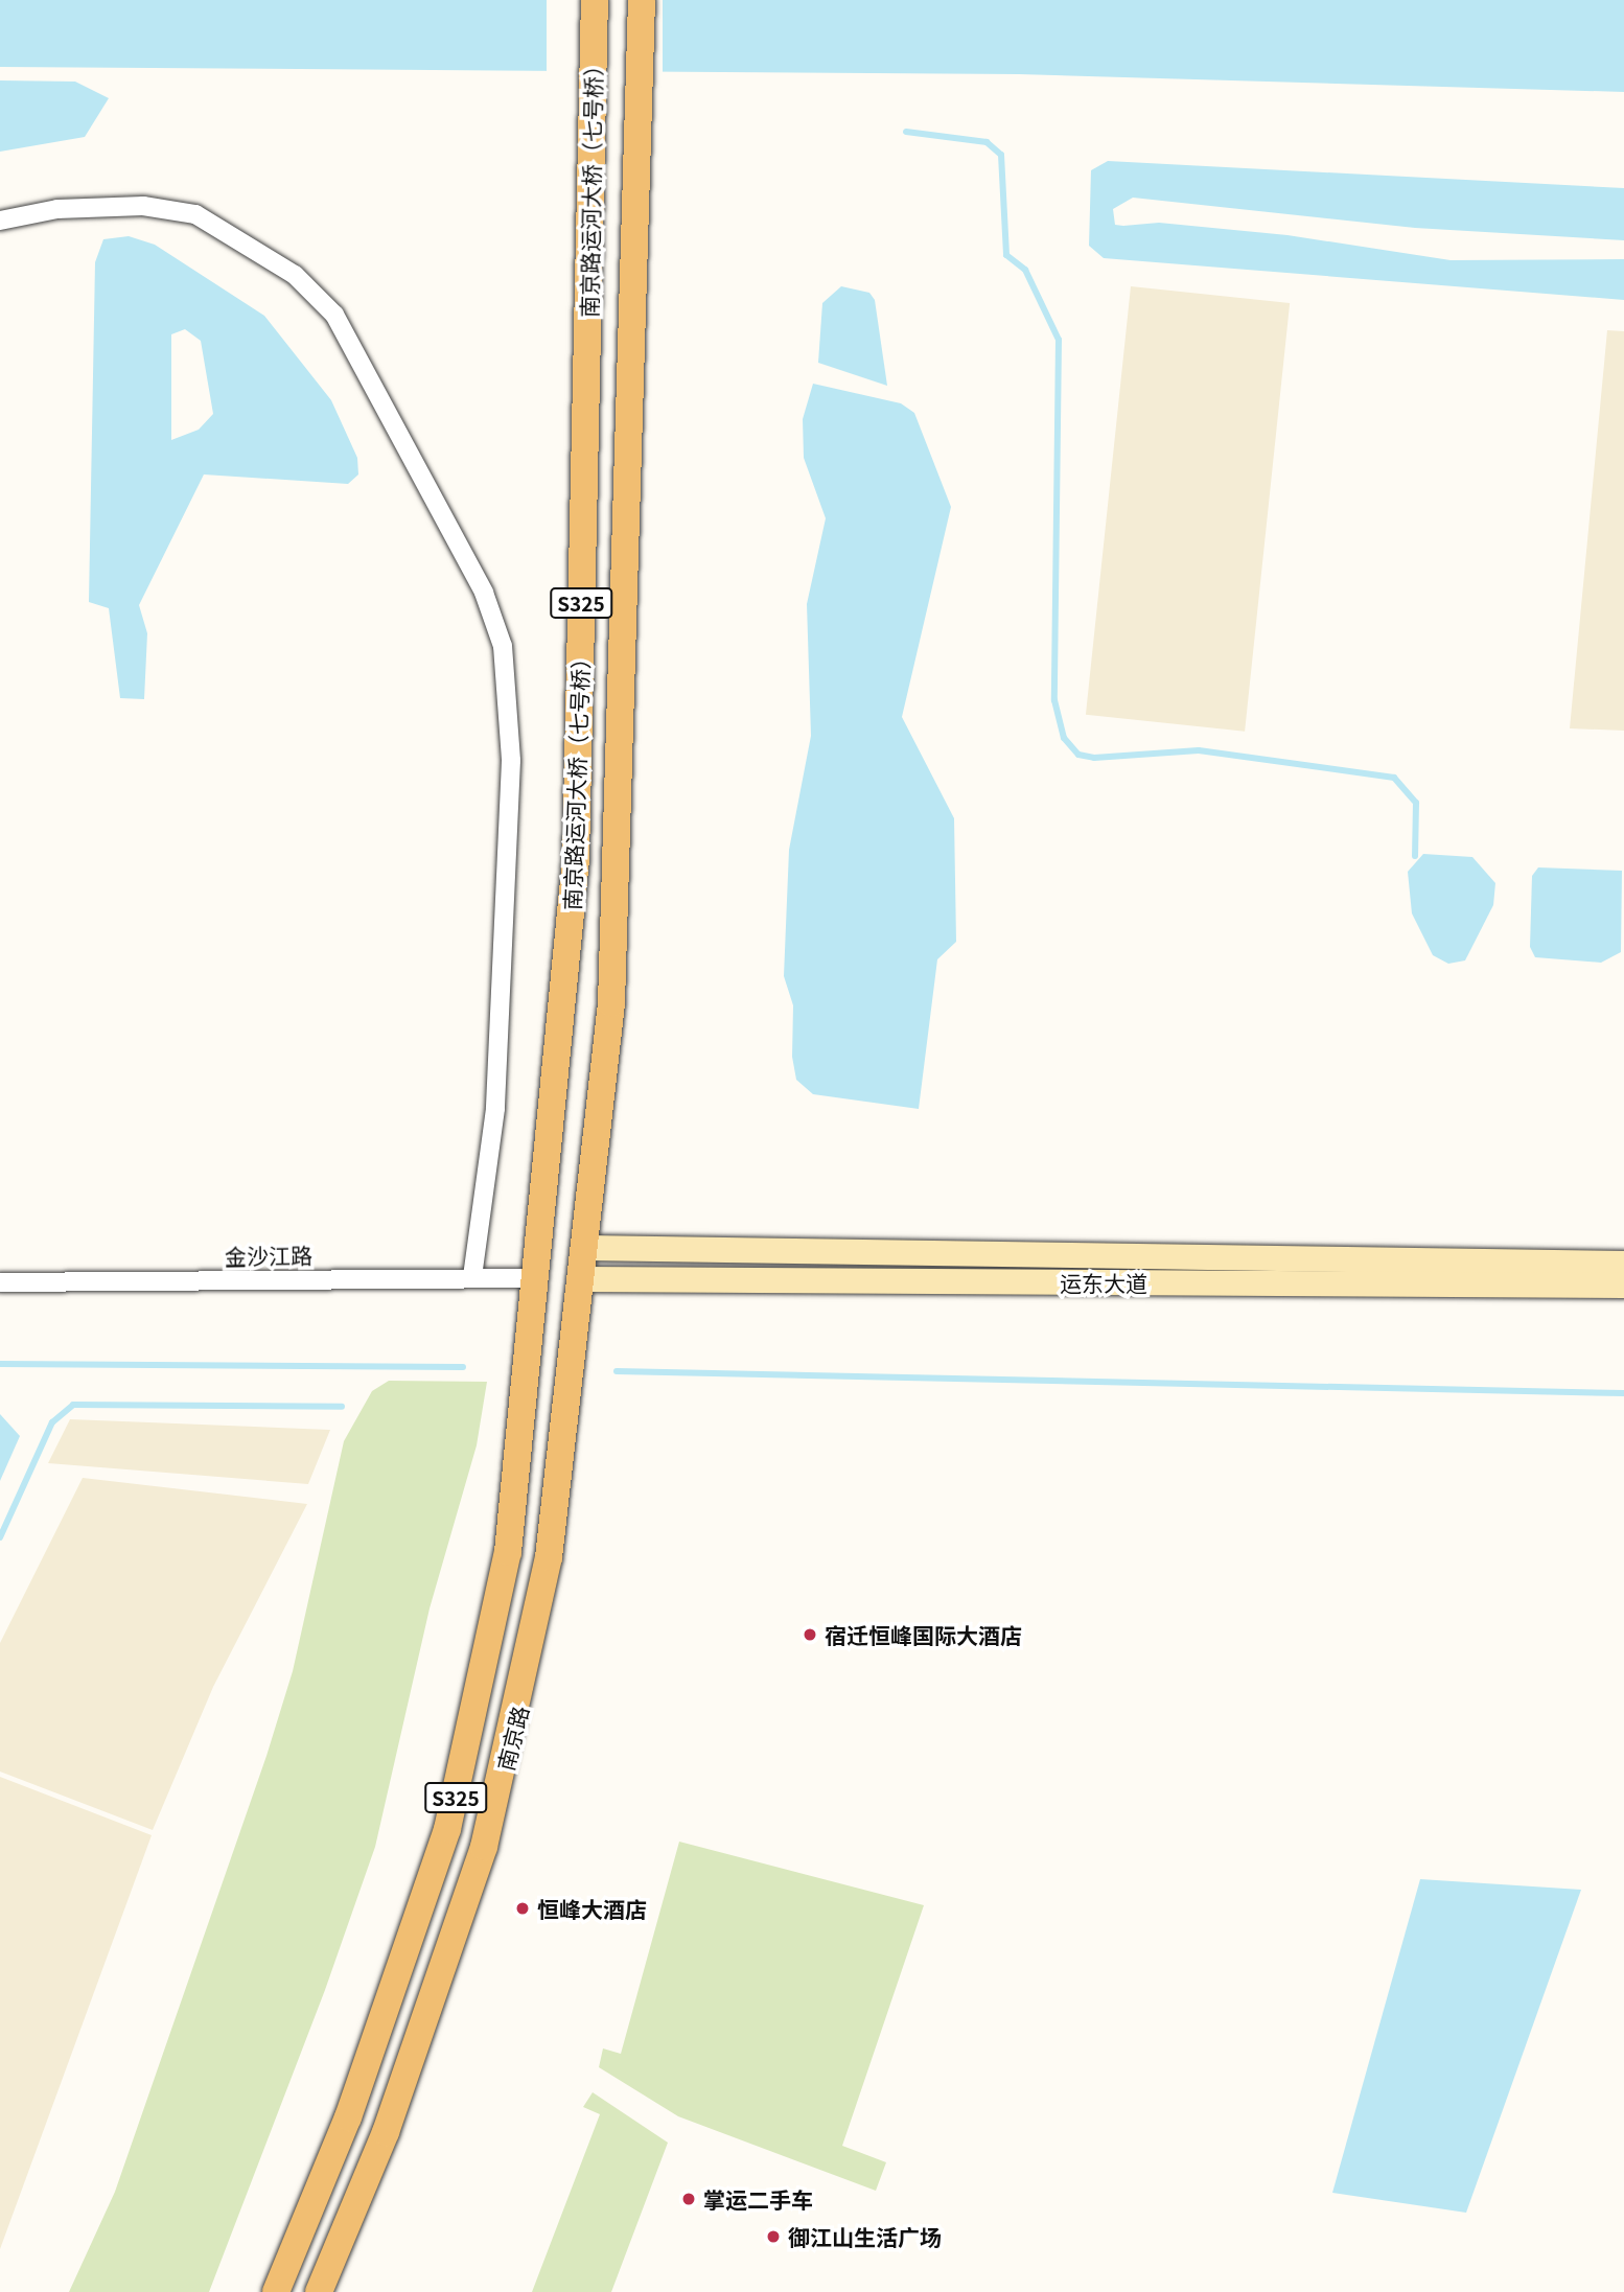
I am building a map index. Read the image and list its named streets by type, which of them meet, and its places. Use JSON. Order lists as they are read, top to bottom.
{
  "streets": {
    "main road": [
      "南京路运河大桥（七号桥）",
      "S325",
      "运东大道",
      "南京路"
    ],
    "street": ["金沙江路"]
  },
  "crossings": [
    ["南京路运河大桥（七号桥）", "南京路"],
    ["金沙江路", "南京路"],
    ["运东大道", "南京路"]
  ],
  "places": [
    "宿迁恒峰国际大酒店",
    "恒峰大酒店",
    "掌运二手车",
    "御江山生活广场"
  ]
}
